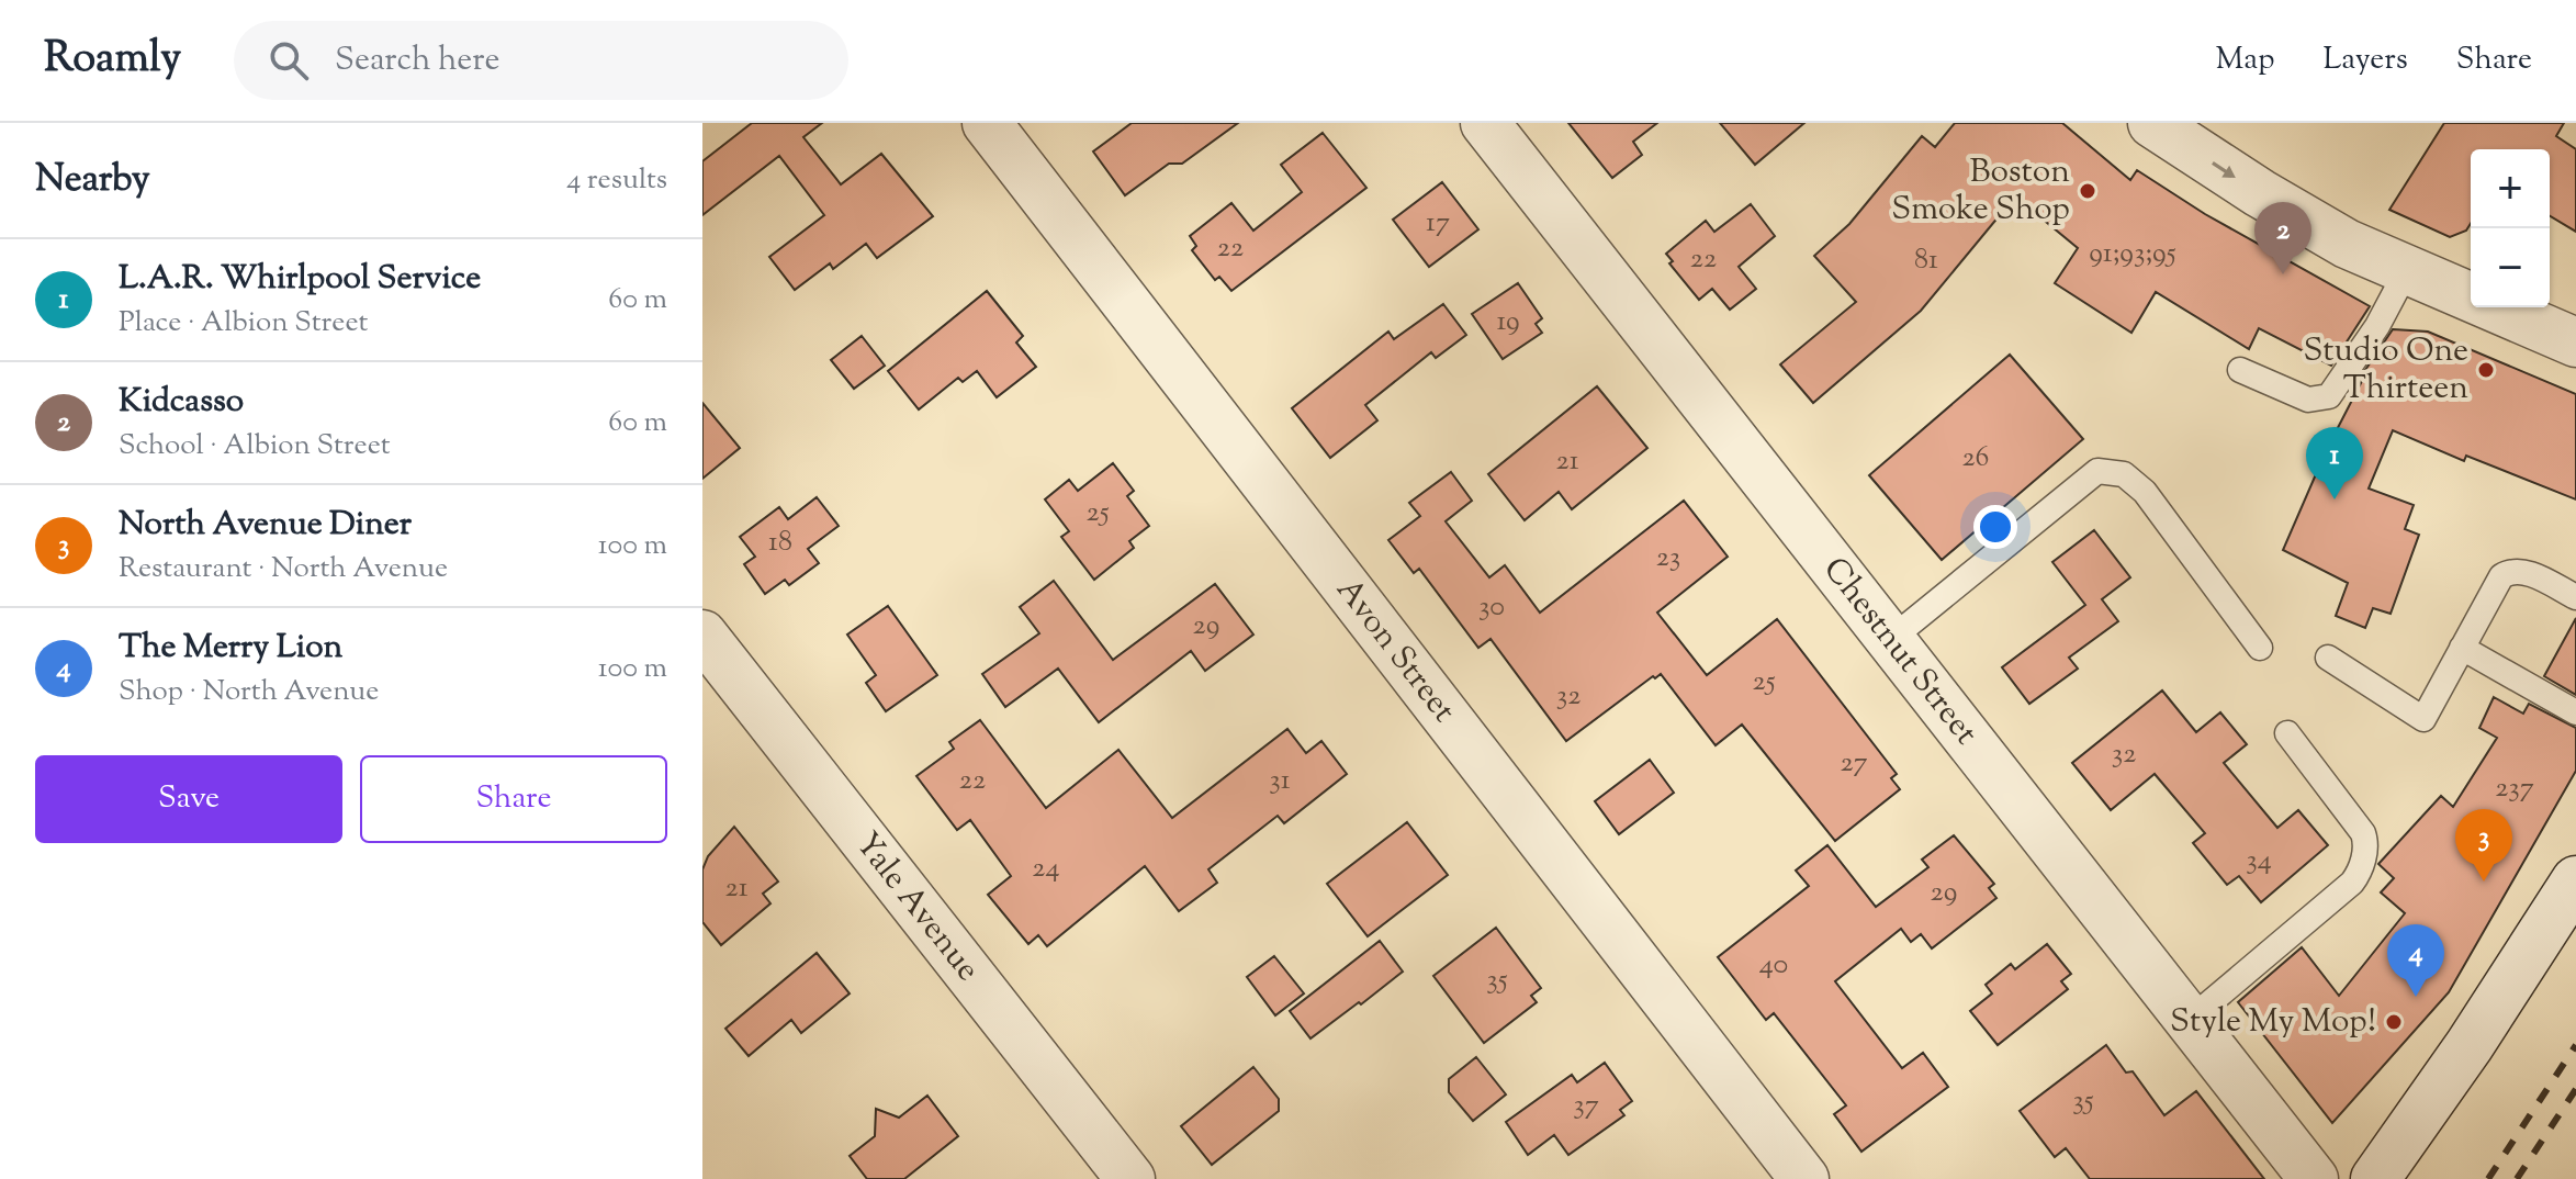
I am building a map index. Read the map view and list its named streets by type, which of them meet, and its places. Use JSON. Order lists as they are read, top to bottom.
{
  "streets": {
    "street": ["Avon Street", "Chestnut Street", "Yale Avenue"]
  },
  "places": ["Boston Smoke Shop", "Studio One Thirteen", "Style My Mop!"],
  "house_numbers": [
    "17",
    "22",
    "91;93;95",
    "22",
    "81",
    "19",
    "26",
    "21",
    "25",
    "18",
    "23",
    "30",
    "29",
    "25",
    "32",
    "32",
    "27",
    "22",
    "31",
    "237",
    "34",
    "24",
    "21",
    "29",
    "40",
    "35",
    "35",
    "37"
  ],
  "page": {
    "header": "Roamly",
    "search": "Search here",
    "nav": ["Map", "Layers", "Share"],
    "heading": ["Nearby", "4 results"],
    "map_buttons": ["+", "−"],
    "pins": [
      "2",
      "1",
      "3",
      "4"
    ],
    "list": [
      {
        "mark": "1",
        "name": "L.A.R. Whirlpool Service",
        "note": "Place · Albion Street",
        "value": "60 m"
      },
      {
        "mark": "2",
        "name": "Kidcasso",
        "note": "School · Albion Street",
        "value": "60 m"
      },
      {
        "mark": "3",
        "name": "North Avenue Diner",
        "note": "Restaurant · North Avenue",
        "value": "100 m"
      },
      {
        "mark": "4",
        "name": "The Merry Lion",
        "note": "Shop · North Avenue",
        "value": "100 m"
      }
    ],
    "buttons": ["Save", "Share"]
  }
}
